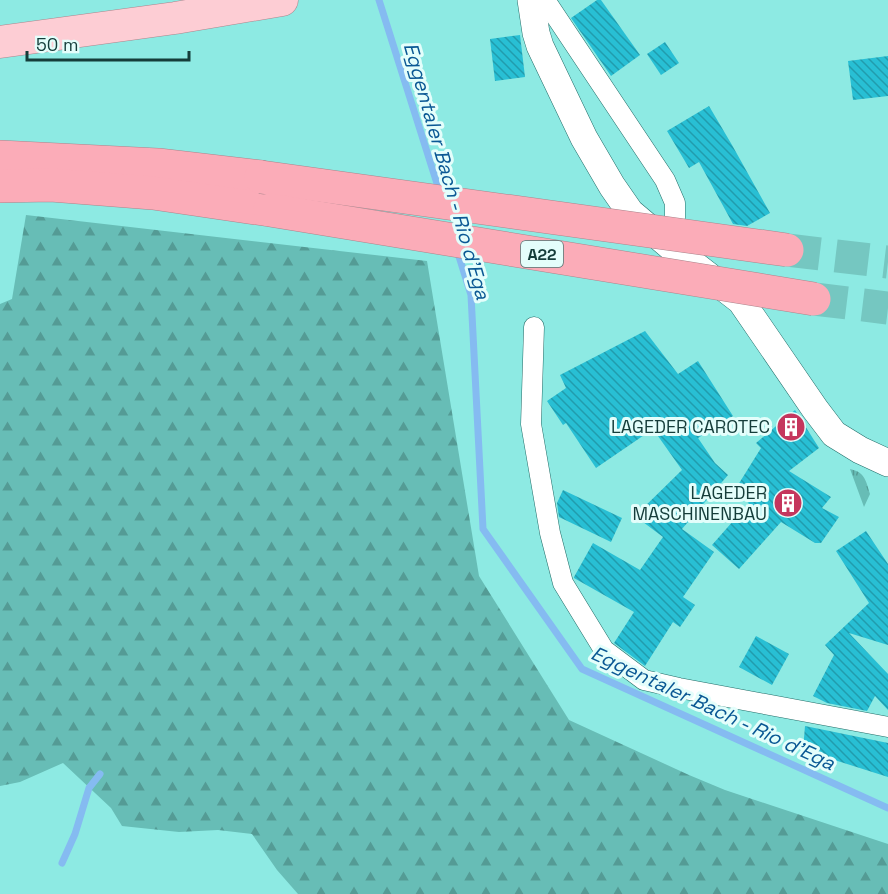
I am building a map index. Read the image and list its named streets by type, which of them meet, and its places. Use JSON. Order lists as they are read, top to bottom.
{
  "streets": {
    "highway": ["A22"]
  },
  "water": ["Eggentaler Bach - Rio d'Ega"],
  "places": {
    "building": ["LAGEDER CAROTEC", "LAGEDER MASCHINENBAU"]
  },
  "scale_bar": "50 m"
}
